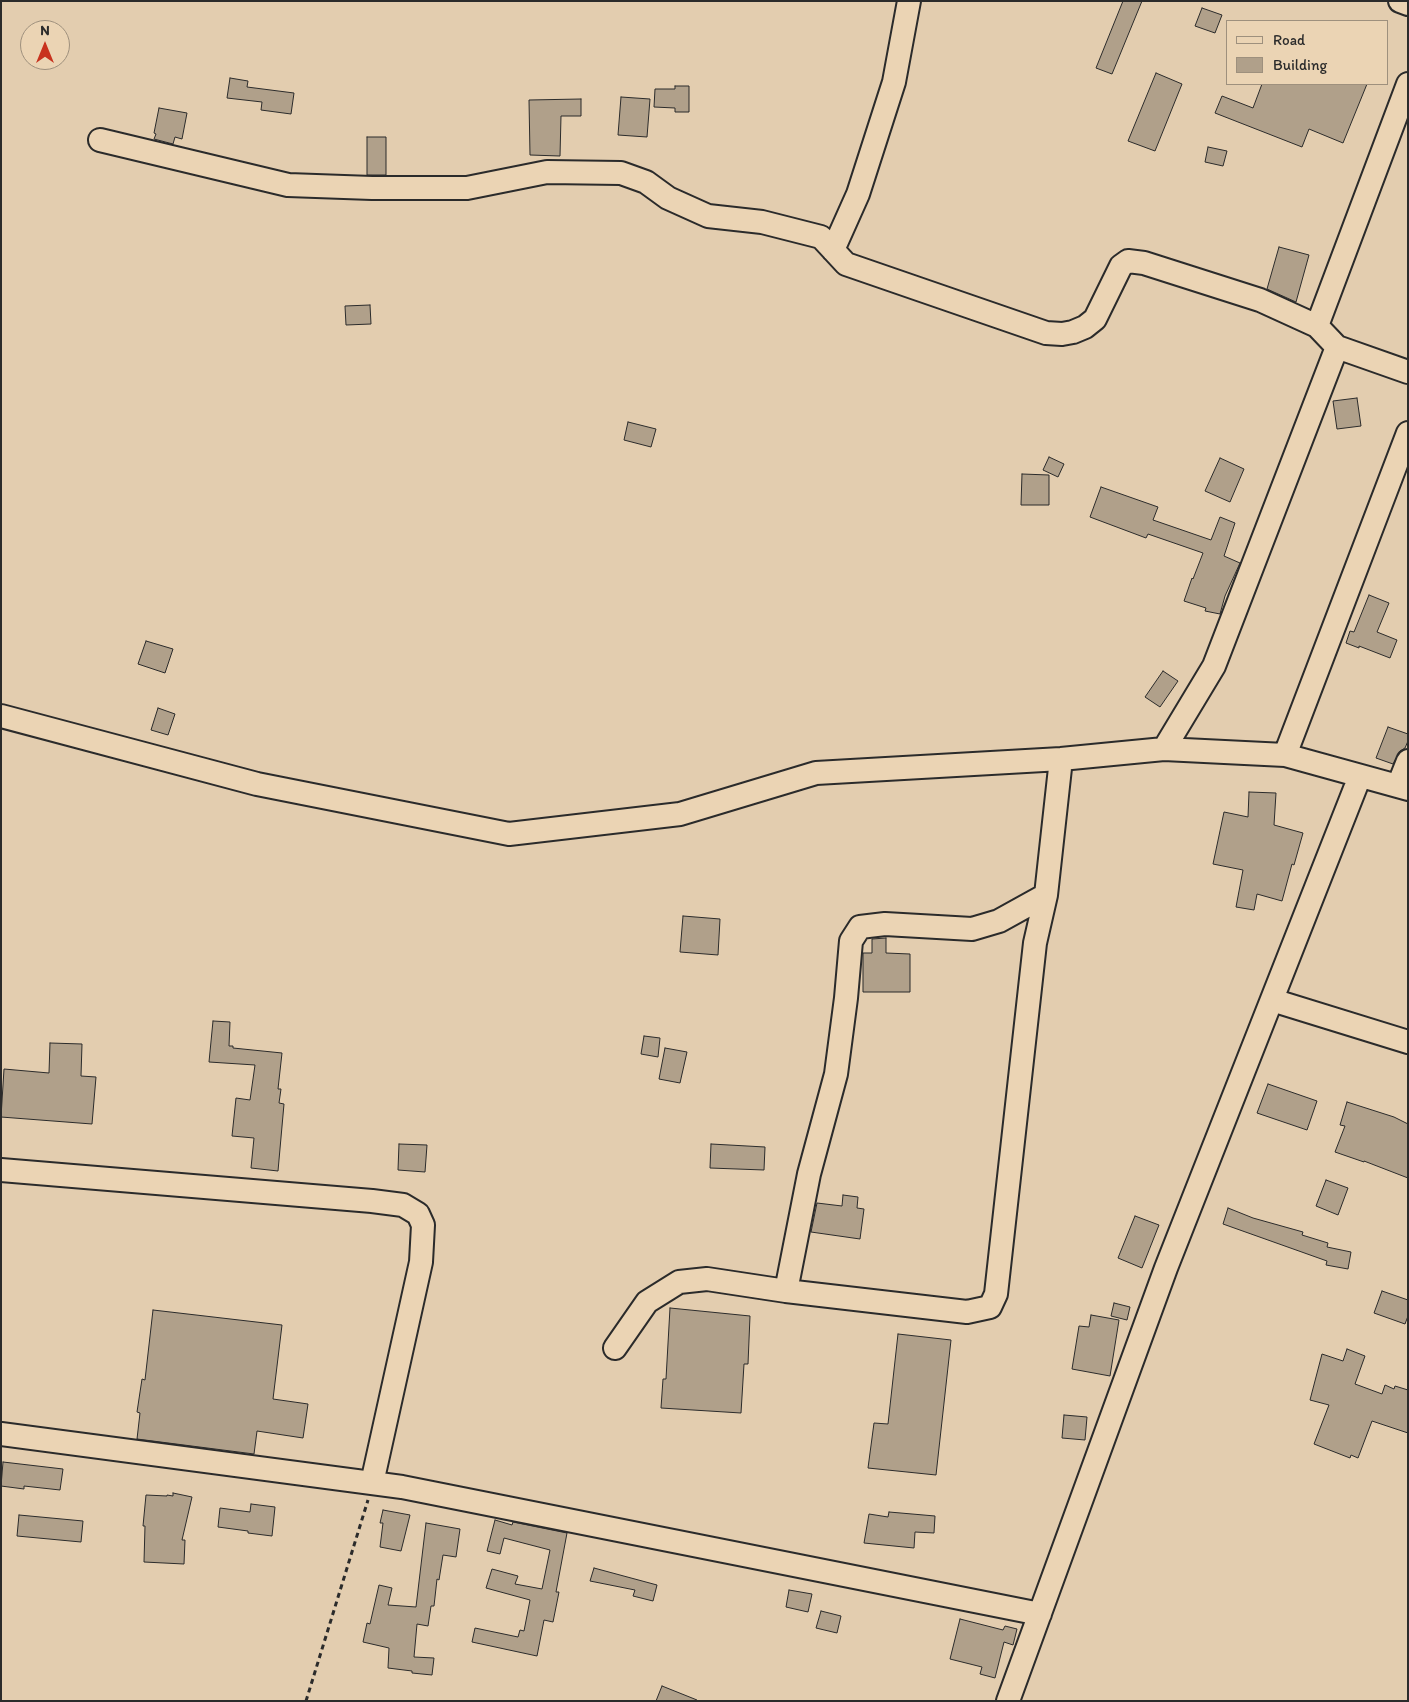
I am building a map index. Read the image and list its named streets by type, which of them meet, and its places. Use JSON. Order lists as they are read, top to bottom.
{
  "legend": ["Road", "Building"],
  "north": "top"
}
